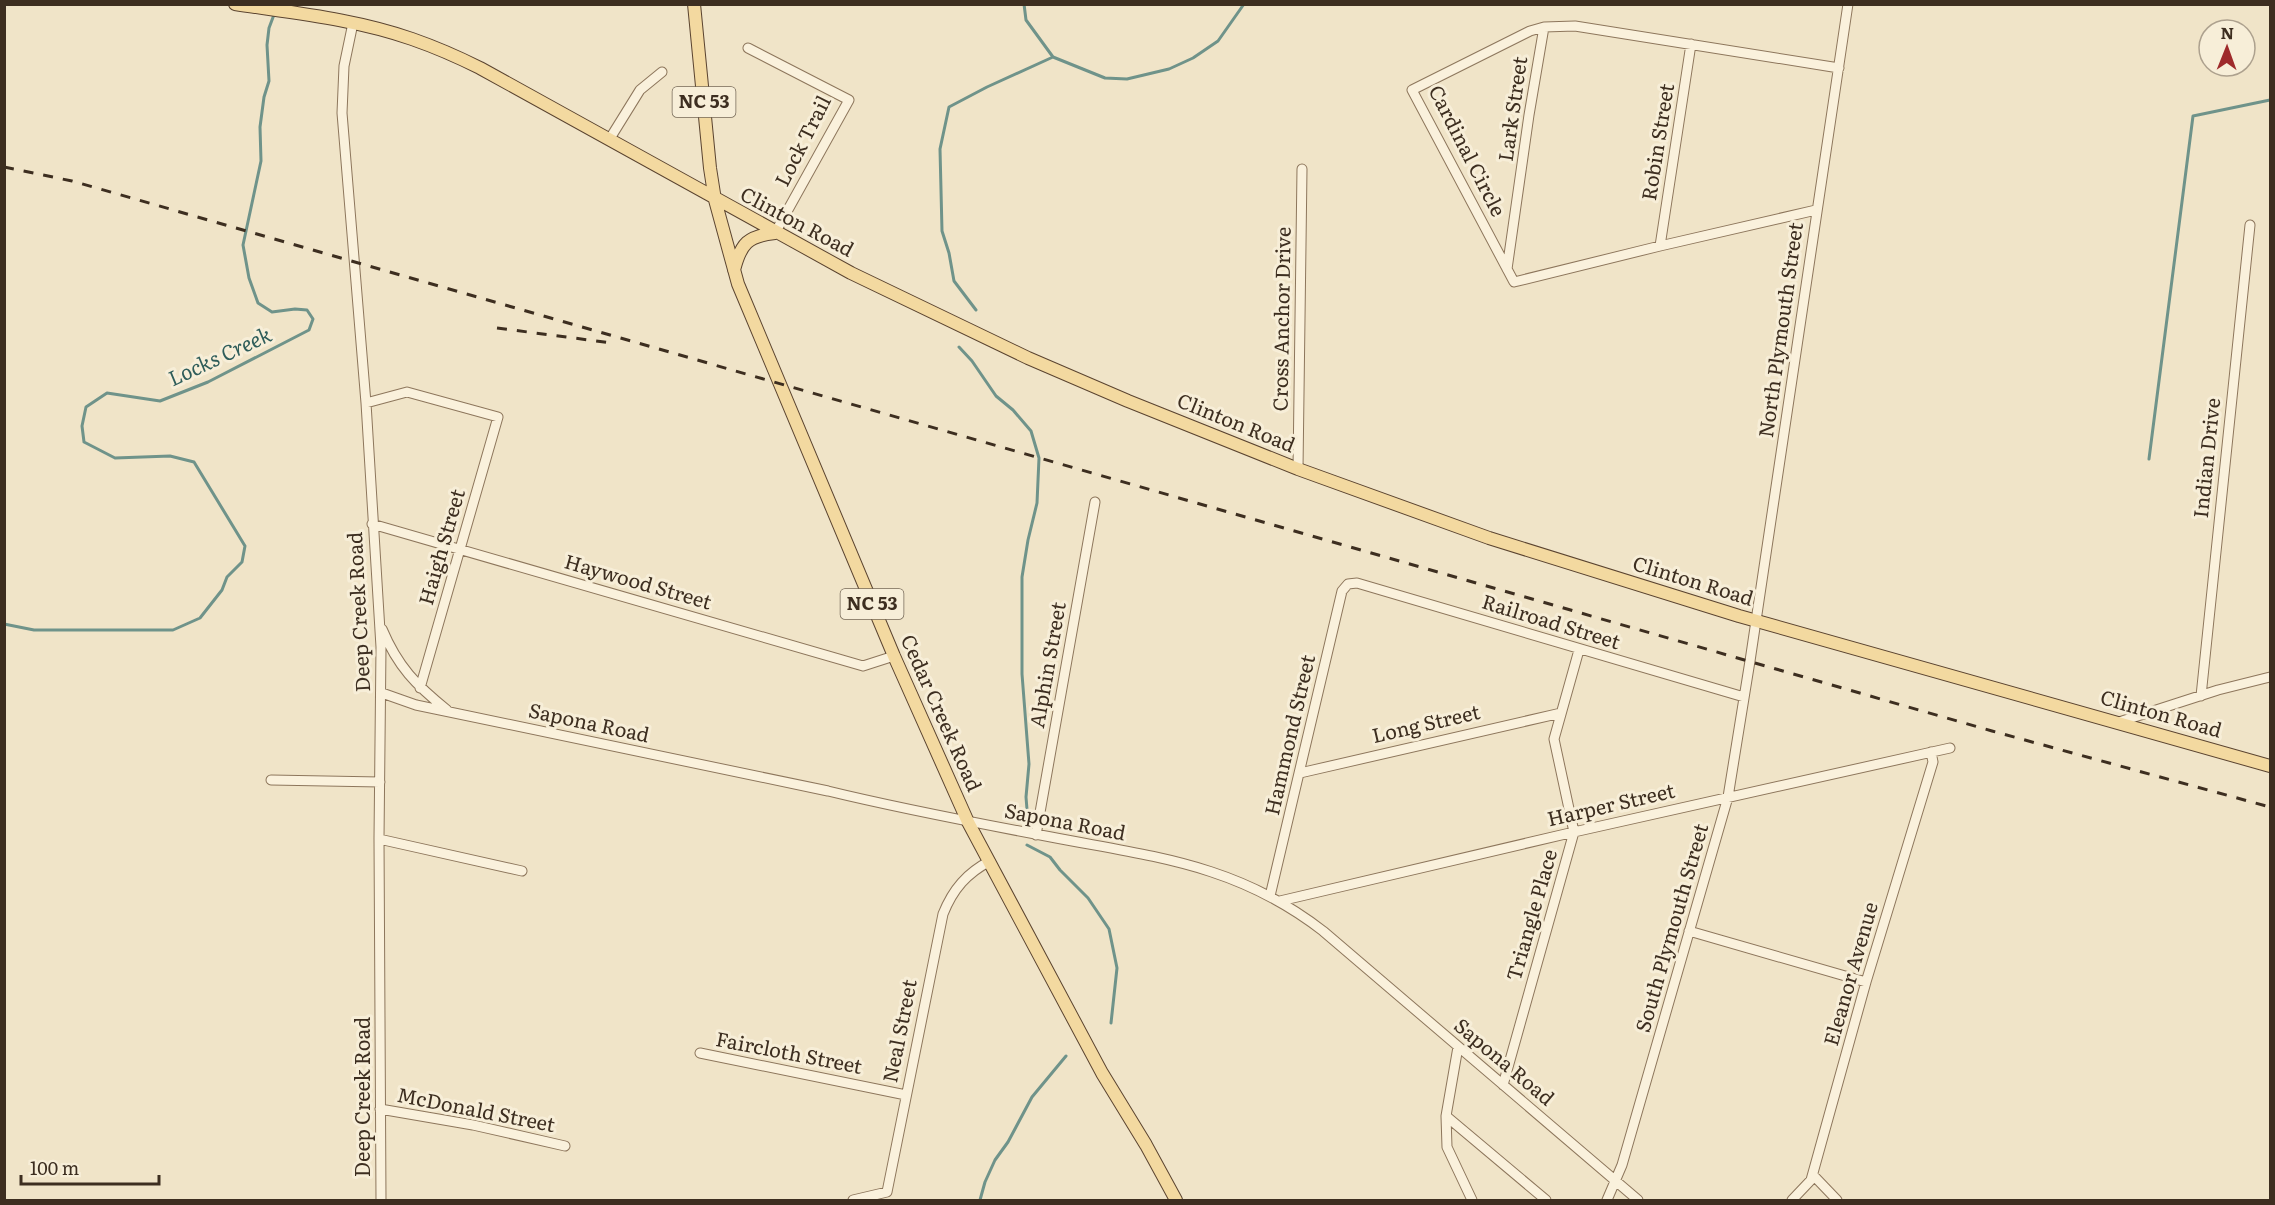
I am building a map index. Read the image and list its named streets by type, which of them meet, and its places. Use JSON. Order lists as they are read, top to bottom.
{
  "streets": {
    "main road": ["NC 53", "Clinton Road", "Cedar Creek Road"],
    "street": [
      "Lark Street",
      "Lock Trail",
      "Robin Street",
      "Cardinal Circle",
      "Cross Anchor Drive",
      "North Plymouth Street",
      "Indian Drive",
      "Haigh Street",
      "Haywood Street",
      "Deep Creek Road",
      "Railroad Street",
      "Alphin Street",
      "Sapona Road",
      "Long Street",
      "Hammond Street",
      "Harper Street",
      "Triangle Place",
      "South Plymouth Street",
      "Eleanor Avenue",
      "Neal Street",
      "Faircloth Street",
      "McDonald Street"
    ]
  },
  "crossings": [
    ["Lark Street", "Cardinal Circle"],
    ["Lock Trail", "Clinton Road"],
    ["Robin Street", "Cardinal Circle"],
    ["Cardinal Circle", "North Plymouth Street"],
    ["Clinton Road", "Cross Anchor Drive"],
    ["Clinton Road", "North Plymouth Street"],
    ["Clinton Road", "Deep Creek Road"],
    ["Clinton Road", "Cedar Creek Road"],
    ["North Plymouth Street", "South Plymouth Street"],
    ["Haigh Street", "Haywood Street"],
    ["Haigh Street", "Deep Creek Road"],
    ["Haywood Street", "Deep Creek Road"],
    ["Haywood Street", "Cedar Creek Road"],
    ["Deep Creek Road", "Sapona Road"],
    ["Deep Creek Road", "McDonald Street"],
    ["Railroad Street", "Hammond Street"],
    ["Railroad Street", "Triangle Place"],
    ["Railroad Street", "South Plymouth Street"],
    ["Alphin Street", "Sapona Road"],
    ["Cedar Creek Road", "Sapona Road"],
    ["Cedar Creek Road", "Neal Street"],
    ["Sapona Road", "Hammond Street"],
    ["Sapona Road", "Harper Street"],
    ["Sapona Road", "Triangle Place"],
    ["Sapona Road", "South Plymouth Street"],
    ["Long Street", "Hammond Street"],
    ["Long Street", "Triangle Place"],
    ["Harper Street", "Triangle Place"],
    ["Harper Street", "South Plymouth Street"],
    ["Harper Street", "Eleanor Avenue"],
    ["Neal Street", "Faircloth Street"]
  ],
  "water": ["Locks Creek"],
  "scale_bar": "100 m",
  "north": "top"
}
